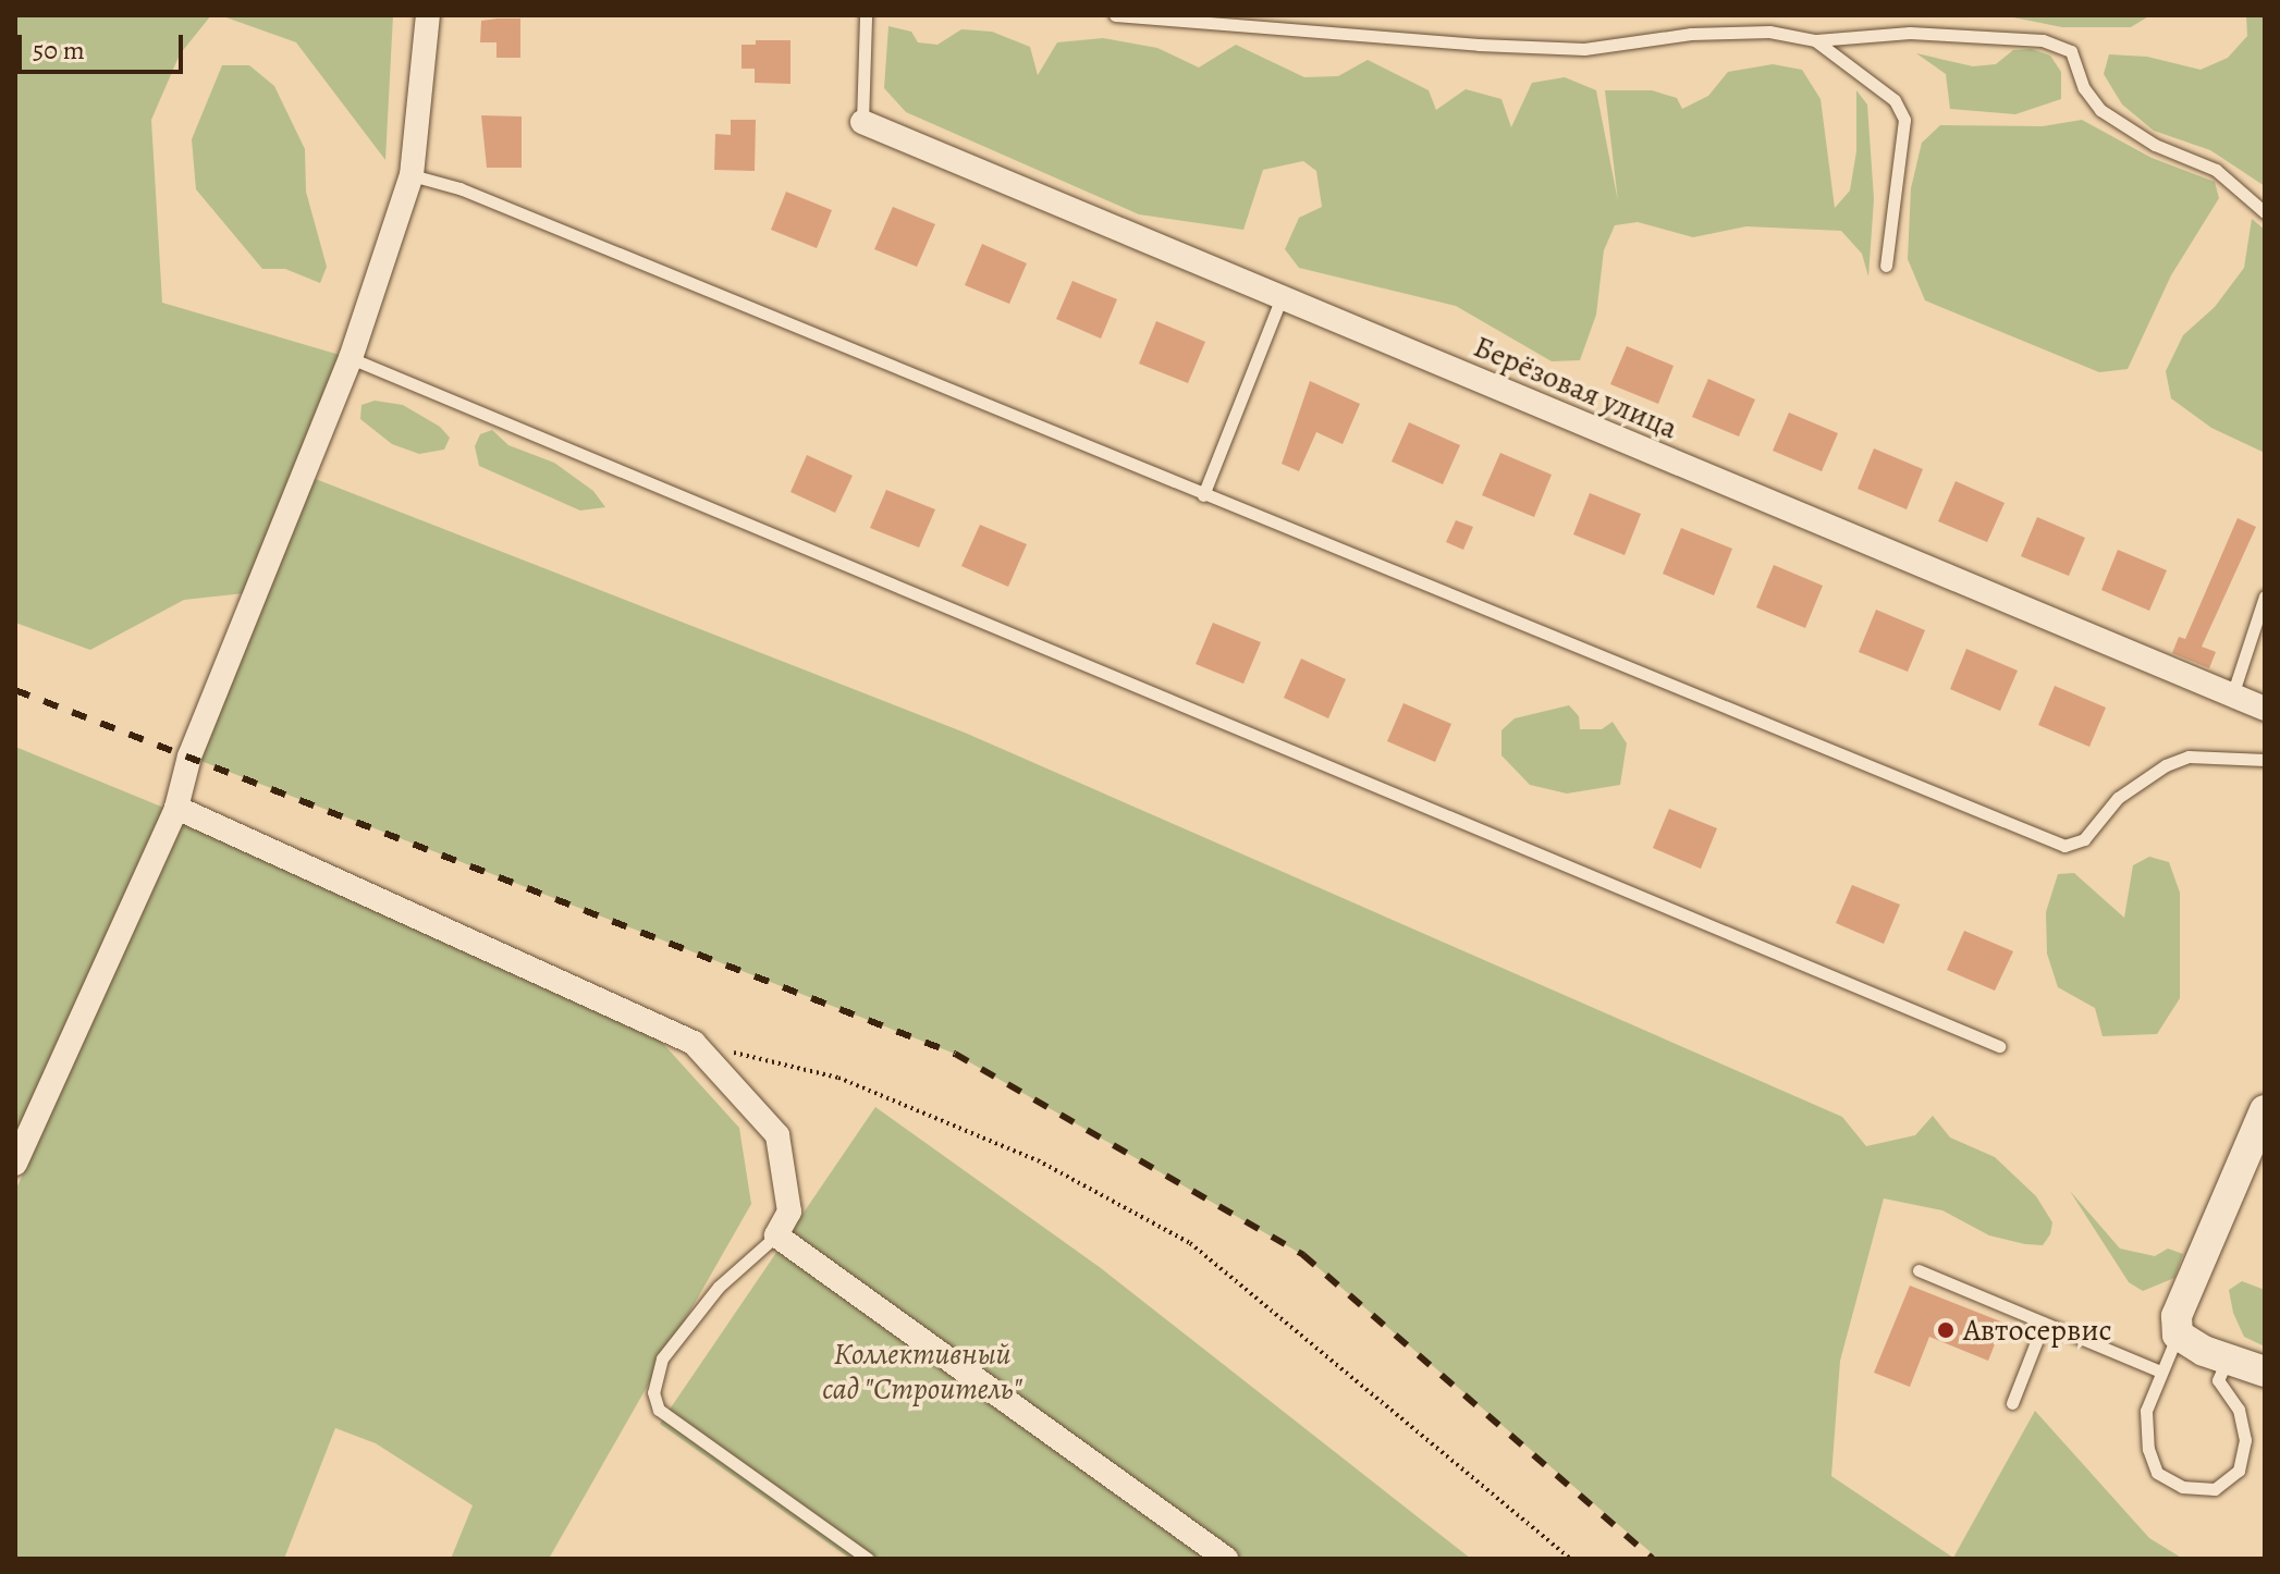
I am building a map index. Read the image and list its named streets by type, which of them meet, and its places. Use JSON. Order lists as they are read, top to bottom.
{
  "streets": {
    "street": ["Берёзовая улица"]
  },
  "parks": ["Коллективный сад \"Строитель\""],
  "places": ["Автосервис"],
  "scale_bar": "50 m"
}
